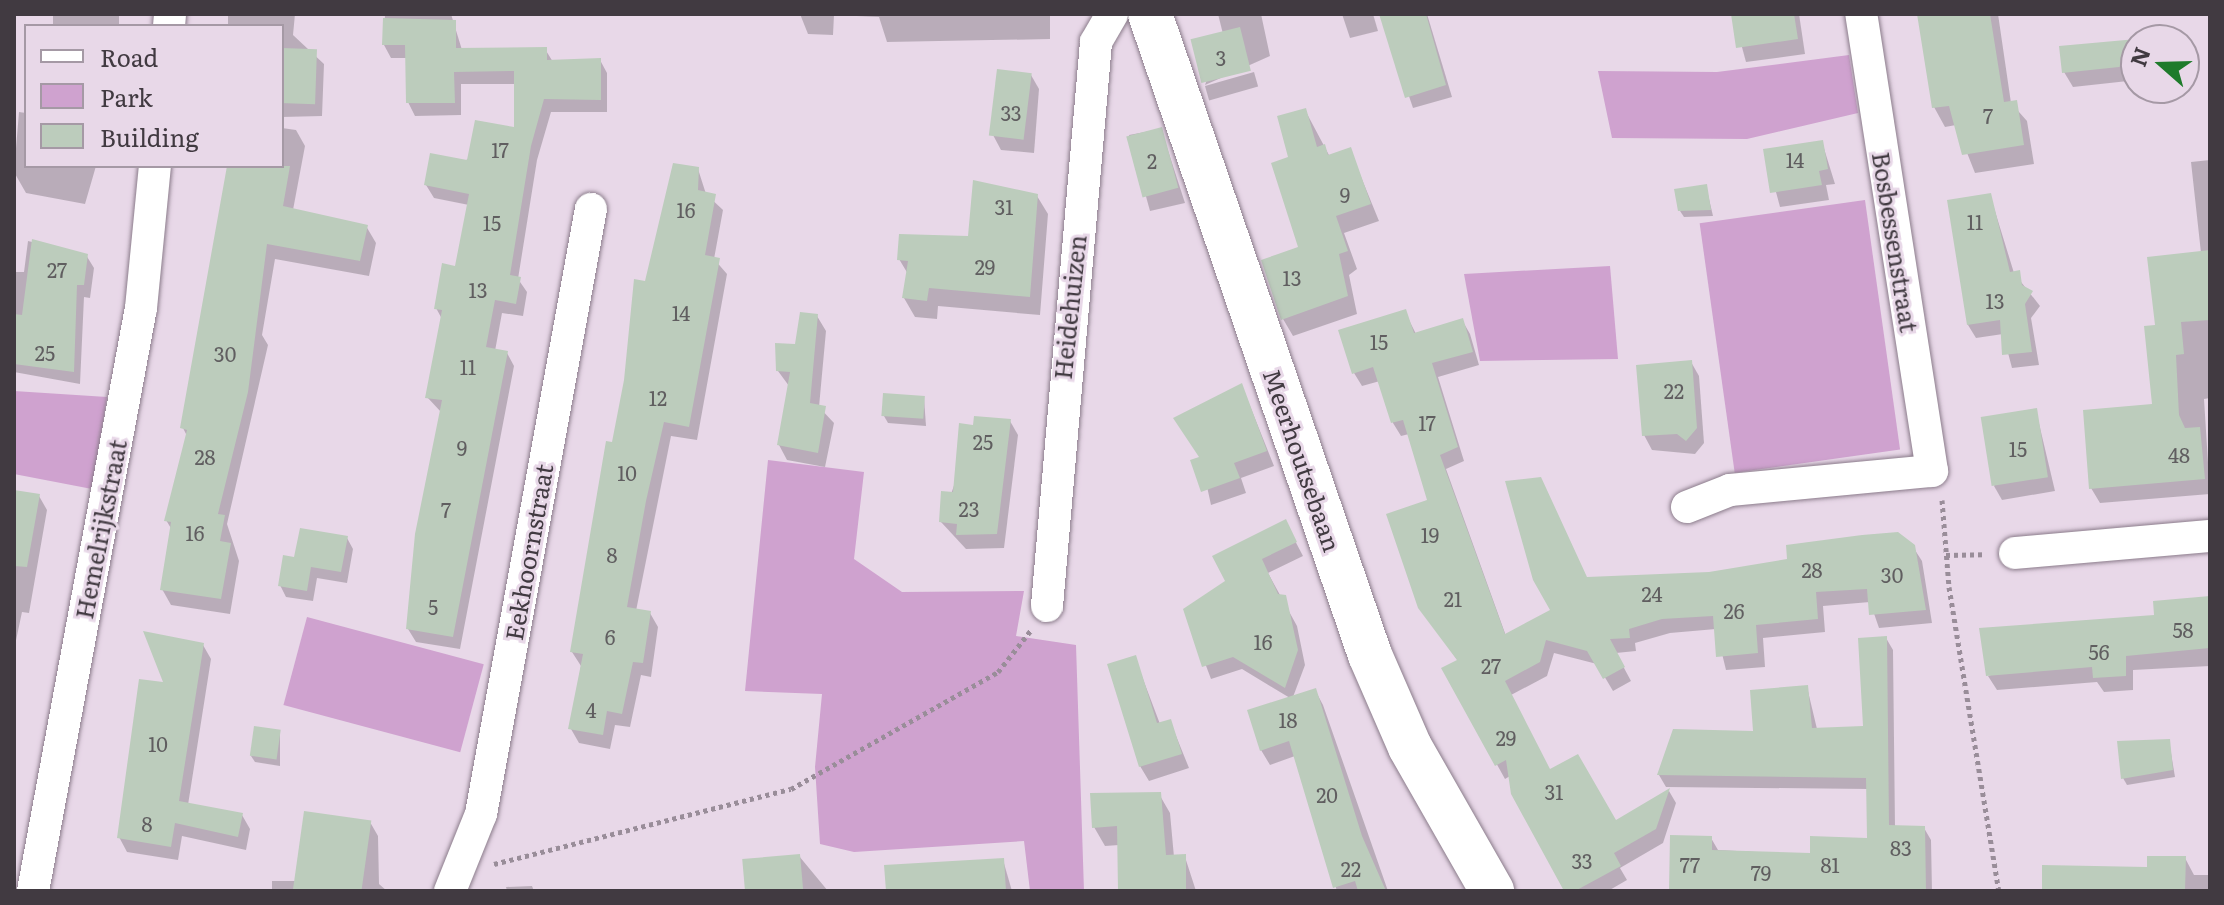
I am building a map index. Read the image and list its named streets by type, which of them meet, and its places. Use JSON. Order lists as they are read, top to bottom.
{
  "streets": {
    "street": [
      "Bosbessenstraat",
      "Heidehuizen",
      "Meerhoutsebaan",
      "Hemelrijkstraat",
      "Eekhoornstraat"
    ]
  },
  "house_numbers": [
    "3",
    "33",
    "7",
    "17",
    "14",
    "2",
    "9",
    "31",
    "16",
    "11",
    "15",
    "29",
    "27",
    "13",
    "13",
    "13",
    "14",
    "15",
    "25",
    "30",
    "11",
    "22",
    "12",
    "17",
    "25",
    "9",
    "15",
    "48",
    "28",
    "10",
    "23",
    "7",
    "16",
    "19",
    "8",
    "28",
    "30",
    "24",
    "21",
    "5",
    "26",
    "58",
    "6",
    "16",
    "56",
    "27",
    "4",
    "18",
    "29",
    "10",
    "31",
    "20",
    "8",
    "83",
    "33",
    "77",
    "81",
    "22",
    "79"
  ],
  "legend": ["Road", "Park", "Building"],
  "north": "left"
}
